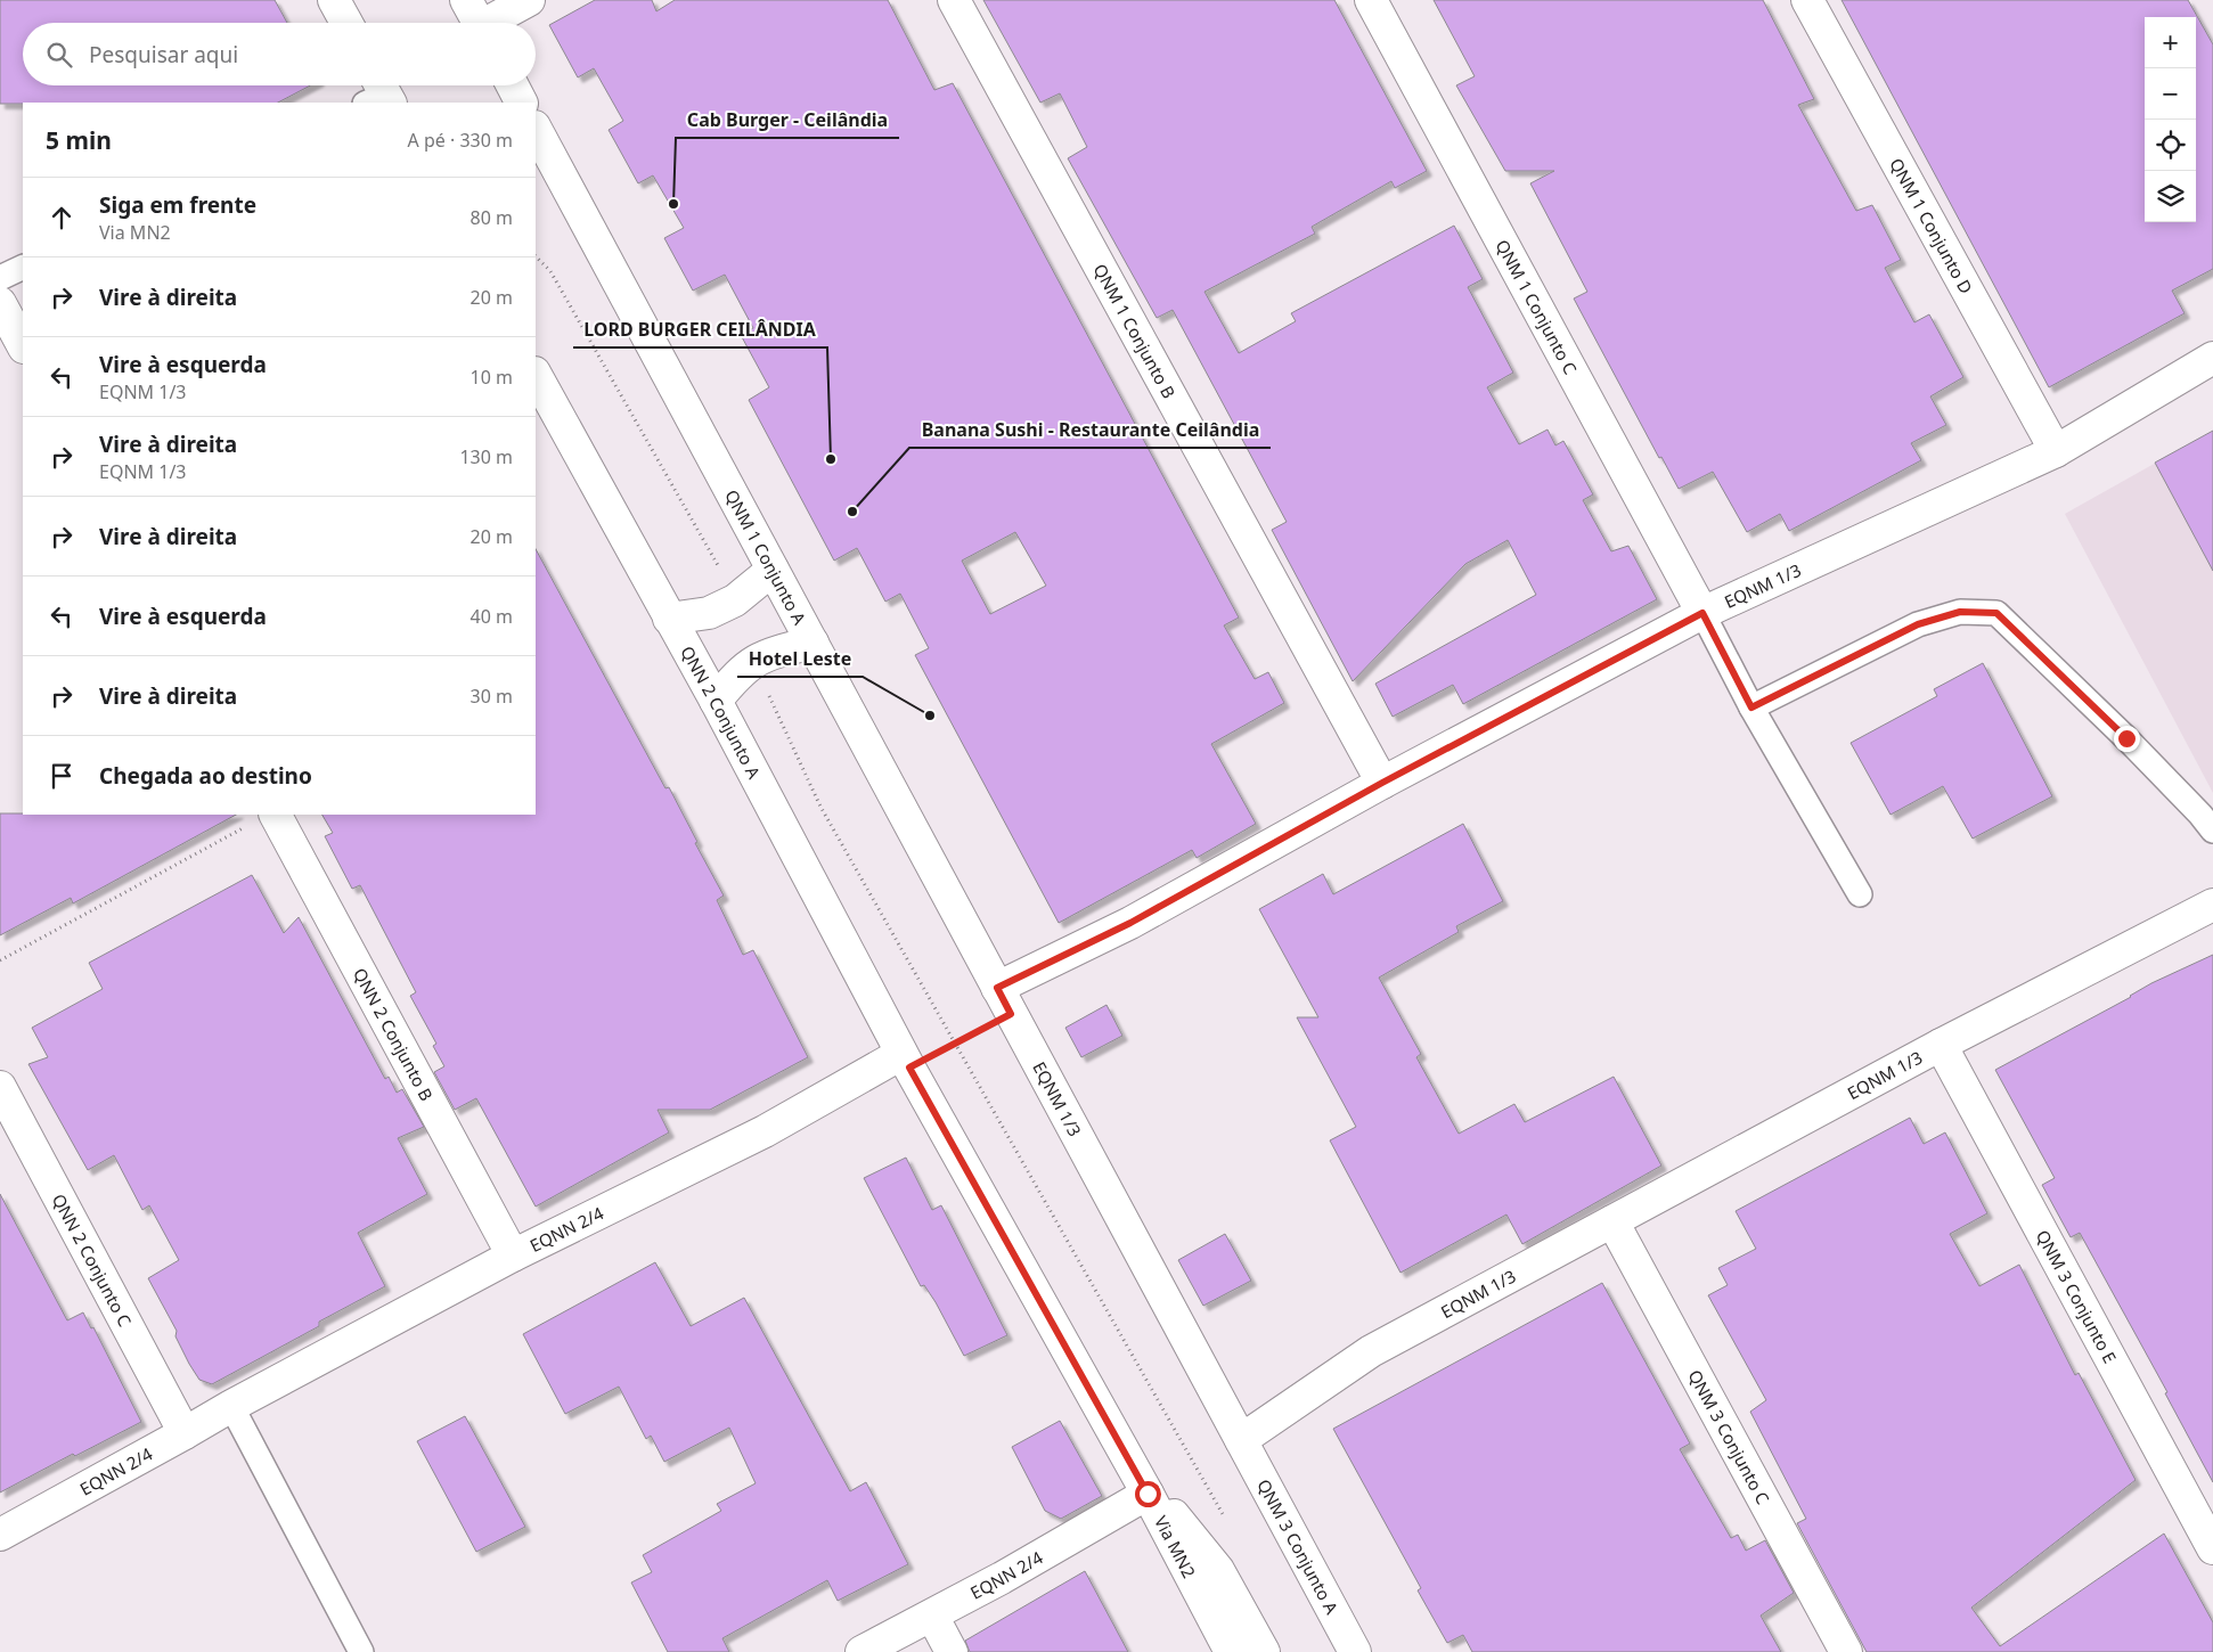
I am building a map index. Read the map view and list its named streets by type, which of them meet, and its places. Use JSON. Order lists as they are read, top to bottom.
{
  "streets": {
    "street": [
      "QNM 1 Conjunto D",
      "QNM 1 Conjunto C",
      "QNM 1 Conjunto B",
      "QNM 1 Conjunto A",
      "EQNM 1/3",
      "QNN 2 Conjunto A",
      "QNN 2 Conjunto B",
      "EQNN 2/4",
      "QNN 2 Conjunto C",
      "QNM 3 Conjunto E",
      "QNM 3 Conjunto C",
      "QNM 3 Conjunto A",
      "Via MN2"
    ]
  },
  "crossings": [
    ["QNM 1 Conjunto D", "EQNM 1/3"],
    ["QNM 1 Conjunto C", "EQNM 1/3"],
    ["QNM 1 Conjunto B", "EQNM 1/3"],
    ["QNM 1 Conjunto A", "EQNM 1/3"],
    ["EQNM 1/3", "QNM 3 Conjunto E"],
    ["EQNM 1/3", "QNM 3 Conjunto C"],
    ["EQNM 1/3", "QNM 3 Conjunto A"],
    ["QNN 2 Conjunto A", "EQNN 2/4"],
    ["QNN 2 Conjunto A", "Via MN2"],
    ["QNN 2 Conjunto B", "EQNN 2/4"],
    ["EQNN 2/4", "QNN 2 Conjunto C"],
    ["EQNN 2/4", "Via MN2"]
  ],
  "places": [
    "Cab Burger - Ceilândia",
    "LORD BURGER CEILÂNDIA",
    "Banana Sushi - Restaurante Ceilândia",
    "Hotel Leste"
  ],
  "page": {
    "map_buttons": ["+", "−"],
    "search": "Pesquisar aqui",
    "heading": ["5 min", "A pé · 330 m"],
    "list": [
      ["Siga em frente", "Via MN2", "80 m"],
      ["Vire à direita", "20 m"],
      ["Vire à esquerda", "EQNM 1/3", "10 m"],
      ["Vire à direita", "EQNM 1/3", "130 m"],
      ["Vire à direita", "20 m"],
      ["Vire à esquerda", "40 m"],
      ["Vire à direita", "30 m"],
      "Chegada ao destino"
    ]
  }
}
